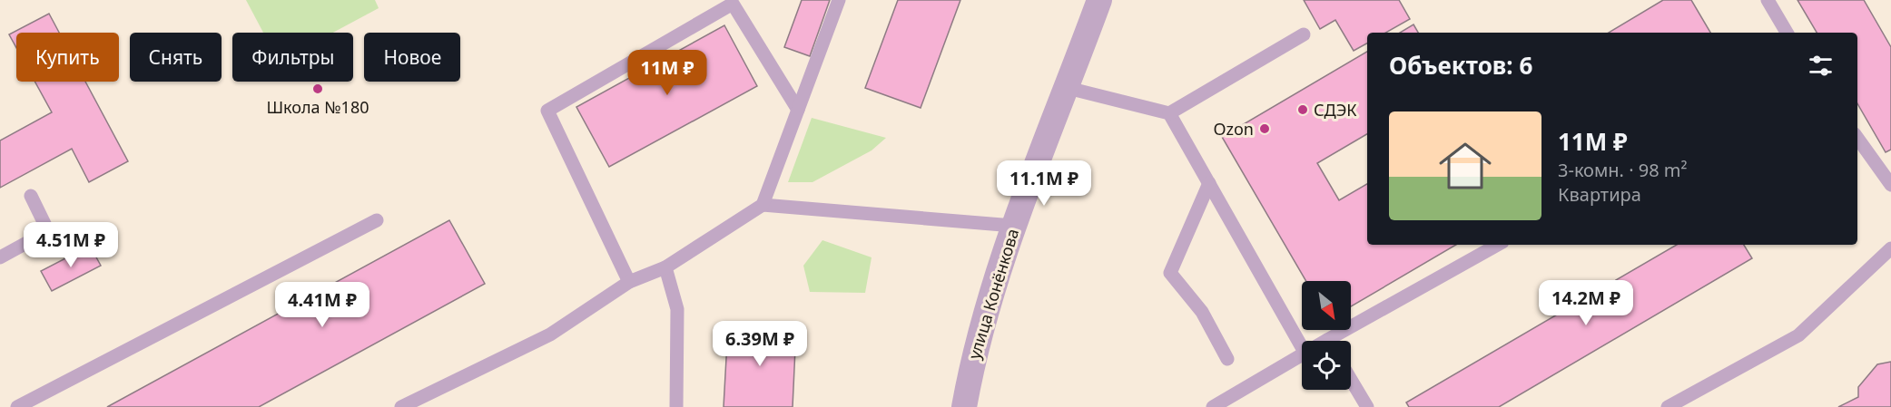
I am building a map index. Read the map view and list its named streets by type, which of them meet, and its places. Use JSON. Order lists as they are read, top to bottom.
{
  "streets": {
    "street": ["улица Конёнкова"]
  },
  "places": ["Школа №180", "СДЭК", "Ozon"],
  "north": "bottom right",
  "page": {
    "chip": [
      "Купить",
      "Снять",
      "Фильтры",
      "Новое"
    ],
    "heading": "Объектов: 6",
    "price": [
      "11M ₽",
      "11.1M ₽",
      "4.51M ₽",
      "14.2M ₽",
      "4.41M ₽",
      "6.39M ₽"
    ],
    "list": [
      {
        "name": "11M ₽",
        "note": "3-комн. · 98 m² · Квартира"
      }
    ]
  }
}
